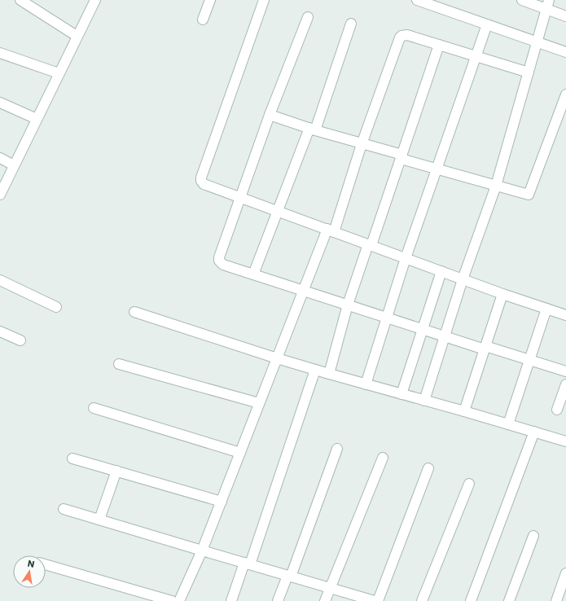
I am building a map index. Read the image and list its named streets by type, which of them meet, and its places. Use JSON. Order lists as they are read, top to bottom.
{
  "north": "top"
}
